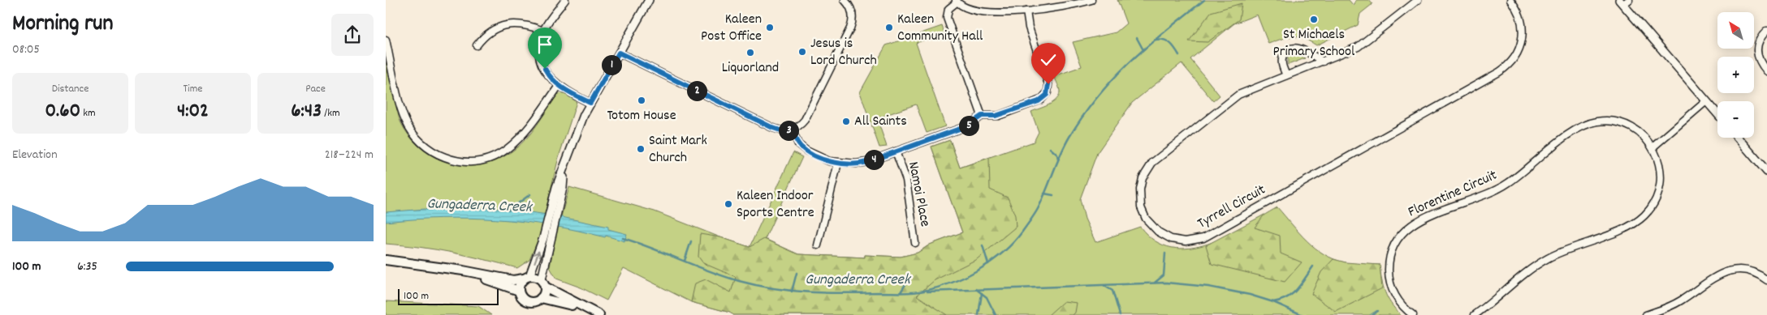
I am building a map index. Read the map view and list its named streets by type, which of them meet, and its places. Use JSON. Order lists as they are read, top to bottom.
{
  "streets": {
    "street": ["Namoi Place", "Florentine Circuit", "Tyrrell Circuit"]
  },
  "water": ["Gungaderra Creek"],
  "places": [
    "St Michaels Primary School",
    "Kaleen Post Office",
    "Kaleen Community Hall",
    "Jesus is Lord Church",
    "Liquorland",
    "Totom House",
    "All Saints",
    "Saint Mark Church",
    "Kaleen Indoor Sports Centre"
  ],
  "scale_bar": "100 m",
  "north": "top left",
  "page": {
    "heading": ["Morning run", "08:05"],
    "map_buttons": ["+", "−"],
    "pins": [
      "1",
      "2",
      "5",
      "3",
      "4"
    ],
    "stats": [
      ["Distance", "0.60 km"],
      ["Time", "4:02"],
      ["Pace", "6:43 /km"]
    ],
    "chart": ["Elevation", "218–224 m"],
    "list": [
      {
        "name": "100 m",
        "note": "6:35"
      }
    ],
    "scale": "100 m"
  }
}
